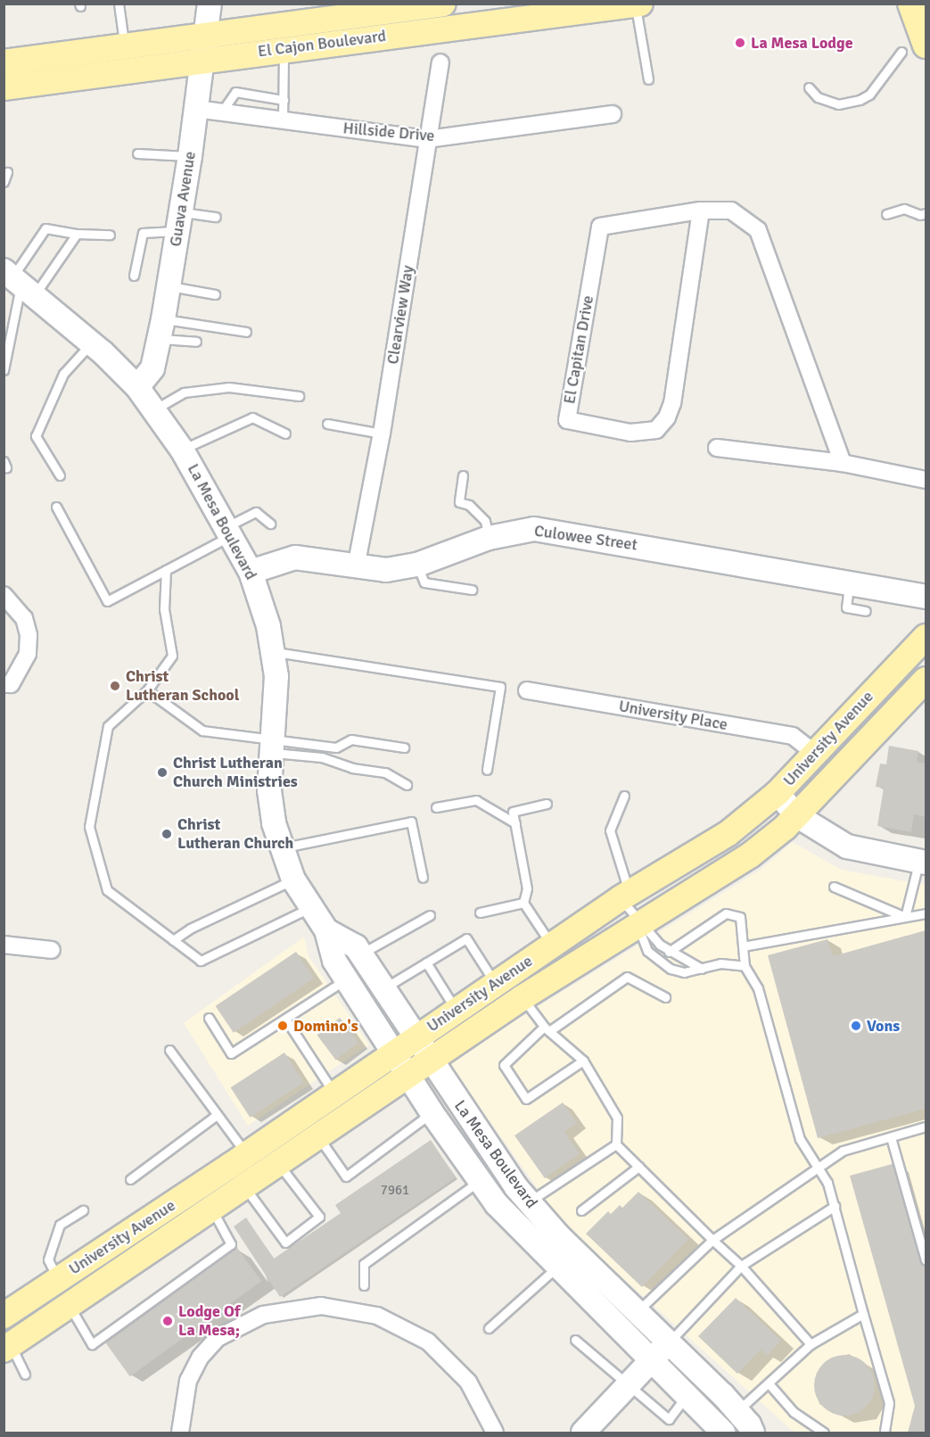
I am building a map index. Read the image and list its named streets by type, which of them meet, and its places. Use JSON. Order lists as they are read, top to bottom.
{
  "streets": {
    "main road": [
      "El Cajon Boulevard",
      "Guava Avenue",
      "La Mesa Boulevard",
      "Culowee Street",
      "University Avenue"
    ],
    "street": [
      "Hillside Drive",
      "Clearview Way",
      "El Capitan Drive",
      "University Place"
    ]
  },
  "crossings": [
    ["El Cajon Boulevard", "Guava Avenue"],
    ["Hillside Drive", "Guava Avenue"],
    ["Hillside Drive", "Clearview Way"],
    ["Guava Avenue", "La Mesa Boulevard"],
    ["Clearview Way", "Culowee Street"],
    ["La Mesa Boulevard", "Culowee Street"],
    ["La Mesa Boulevard", "University Avenue"],
    ["University Place", "University Avenue"]
  ],
  "places": [
    "La Mesa Lodge",
    "Christ Lutheran School",
    "Christ Lutheran Church Ministries",
    "Christ Lutheran Church",
    "Domino's",
    "Vons",
    "Lodge Of La Mesa;"
  ],
  "house_numbers": ["7961"]
}
